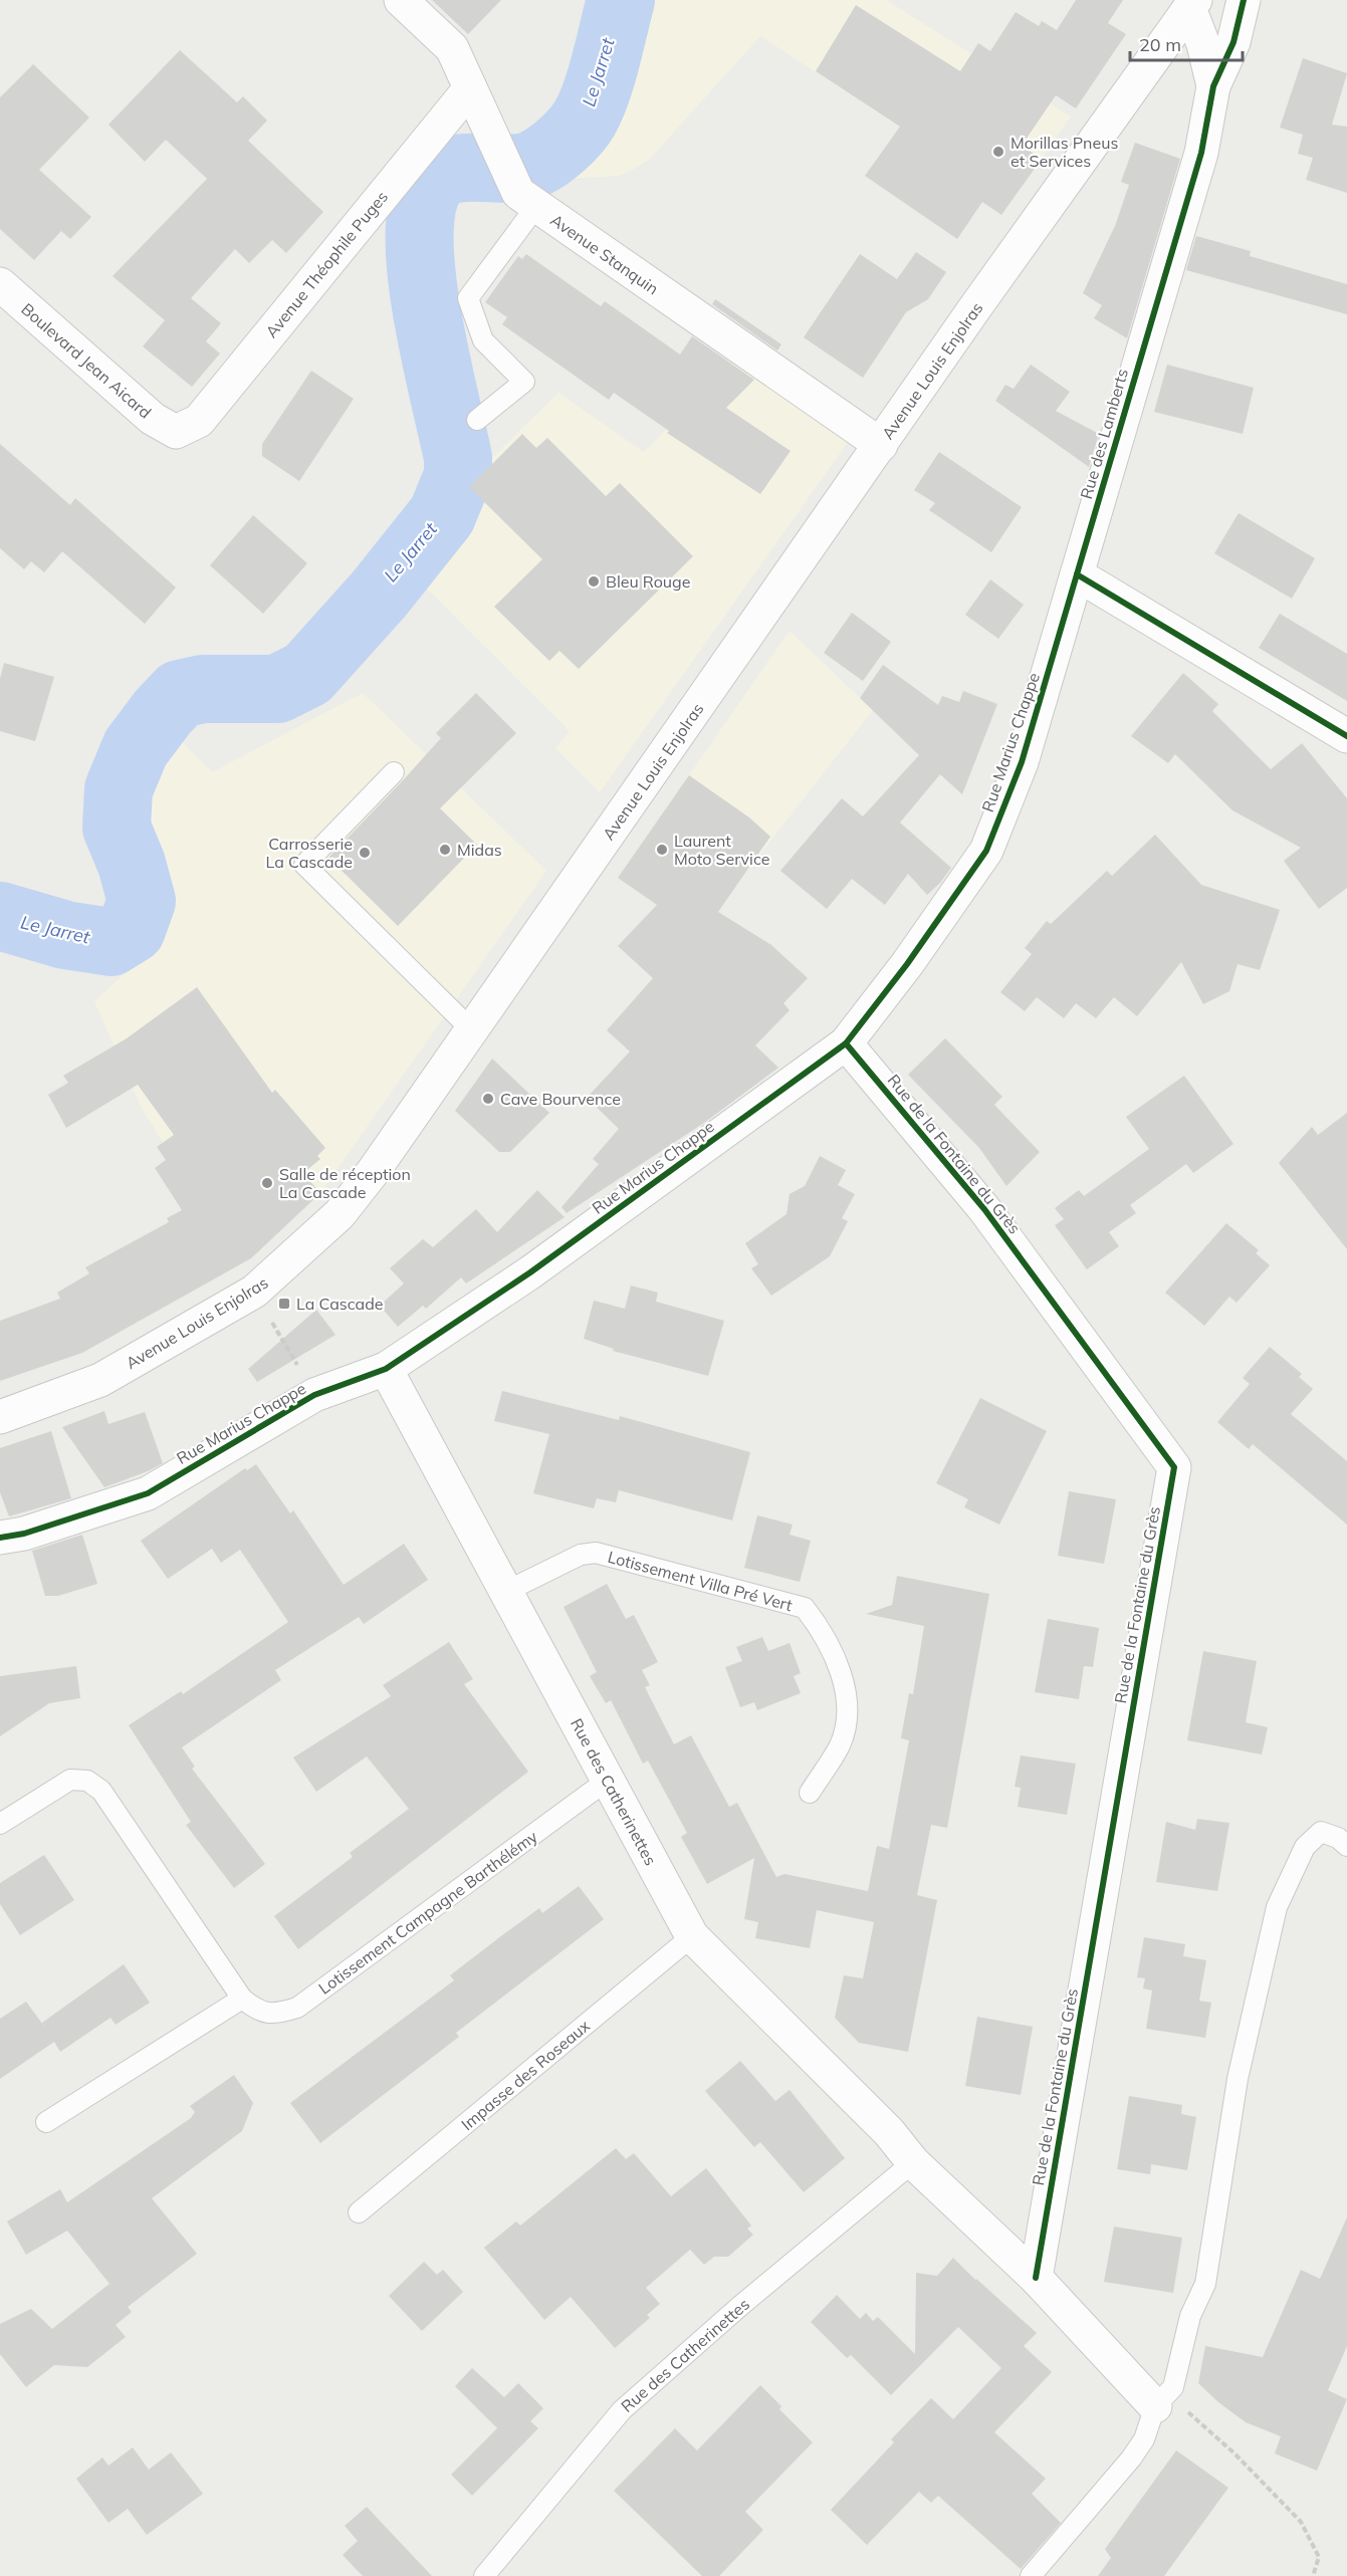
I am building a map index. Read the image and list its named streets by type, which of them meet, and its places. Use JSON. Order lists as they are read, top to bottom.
{
  "streets": {
    "street": [
      "Avenue Stanquin",
      "Avenue Théophile Puges",
      "Boulevard Jean Aicard",
      "Avenue Louis Enjolras",
      "Rue des Lamberts",
      "Rue Marius Chappe",
      "Rue de la Fontaine du Grès",
      "Rue des Catherinettes"
    ],
    "lane": ["Lotissement Villa Pré Vert", "Lotissement Campagne Barthélémy", "Impasse des Roseaux"]
  },
  "crossings": [
    ["Avenue Stanquin", "Avenue Louis Enjolras"],
    ["Avenue Théophile Puges", "Boulevard Jean Aicard"],
    ["Avenue Louis Enjolras", "Rue des Lamberts"],
    ["Rue des Lamberts", "Rue Marius Chappe"],
    ["Rue Marius Chappe", "Rue de la Fontaine du Grès"],
    ["Rue Marius Chappe", "Rue des Catherinettes"],
    ["Rue de la Fontaine du Grès", "Rue des Catherinettes"],
    ["Lotissement Villa Pré Vert", "Rue des Catherinettes"],
    ["Rue des Catherinettes", "Lotissement Campagne Barthélémy"],
    ["Rue des Catherinettes", "Impasse des Roseaux"]
  ],
  "water": ["Le Jarret"],
  "places": {
    "other": [
      "Morillas Pneus et Services",
      "Bleu Rouge",
      "Midas",
      "Laurent Moto Service",
      "Carrosserie La Cascade",
      "Cave Bourvence",
      "Salle de réception La Cascade"
    ],
    "transit": ["La Cascade"]
  },
  "scale_bar": "20 m"
}
